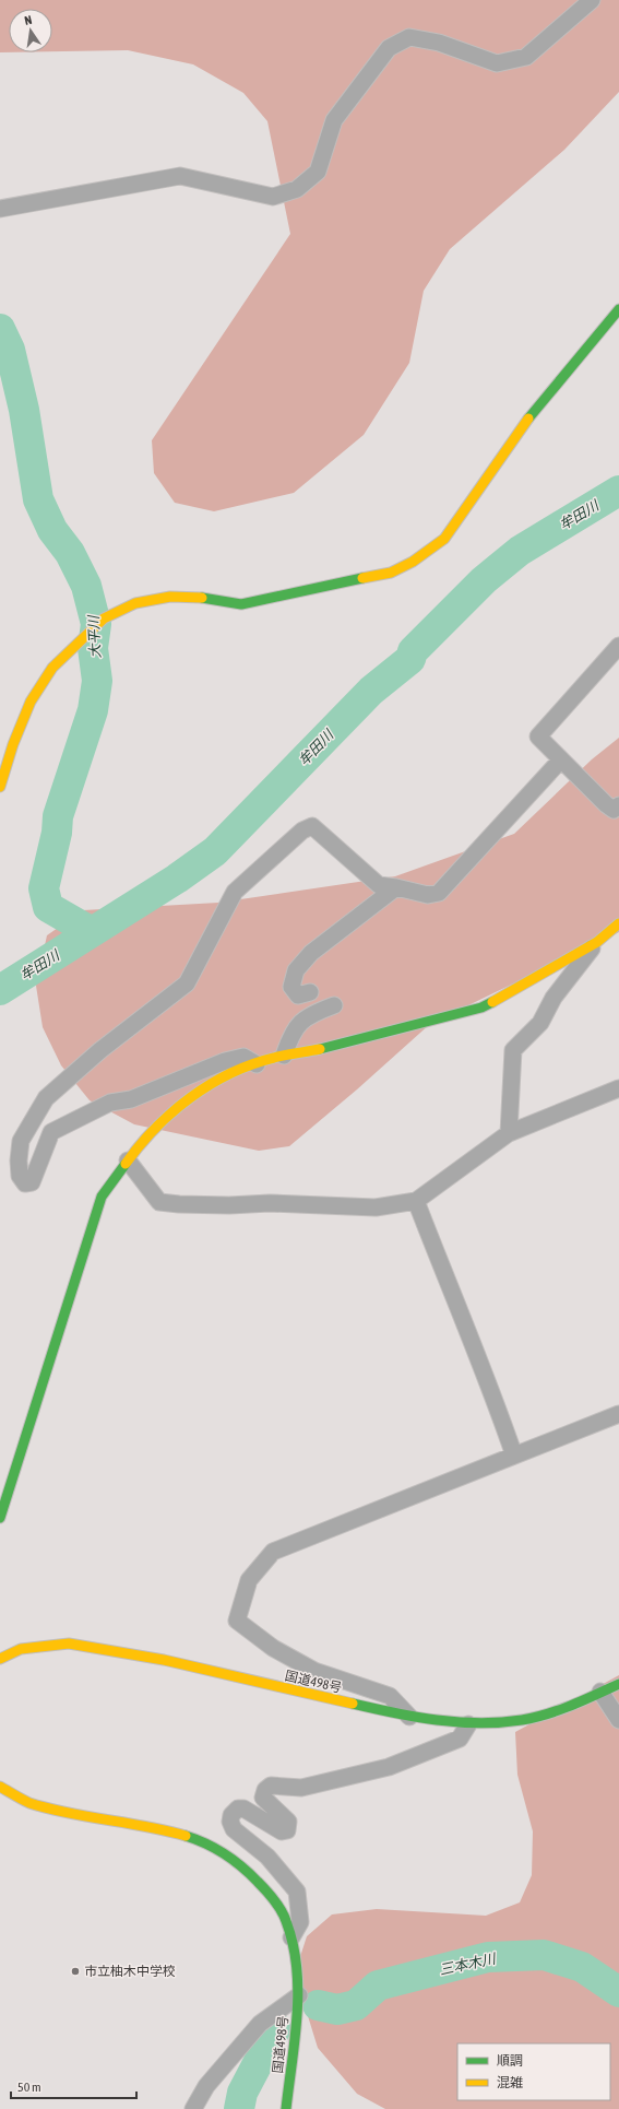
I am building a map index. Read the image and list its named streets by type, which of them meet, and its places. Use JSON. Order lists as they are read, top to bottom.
{
  "streets": {
    "main road": ["国道498号"]
  },
  "water": ["牟田川", "大平川", "三本木川"],
  "places": ["市立柚木中学校"],
  "legend": ["順調", "混雑"],
  "scale_bar": "50 m",
  "north": "top"
}
